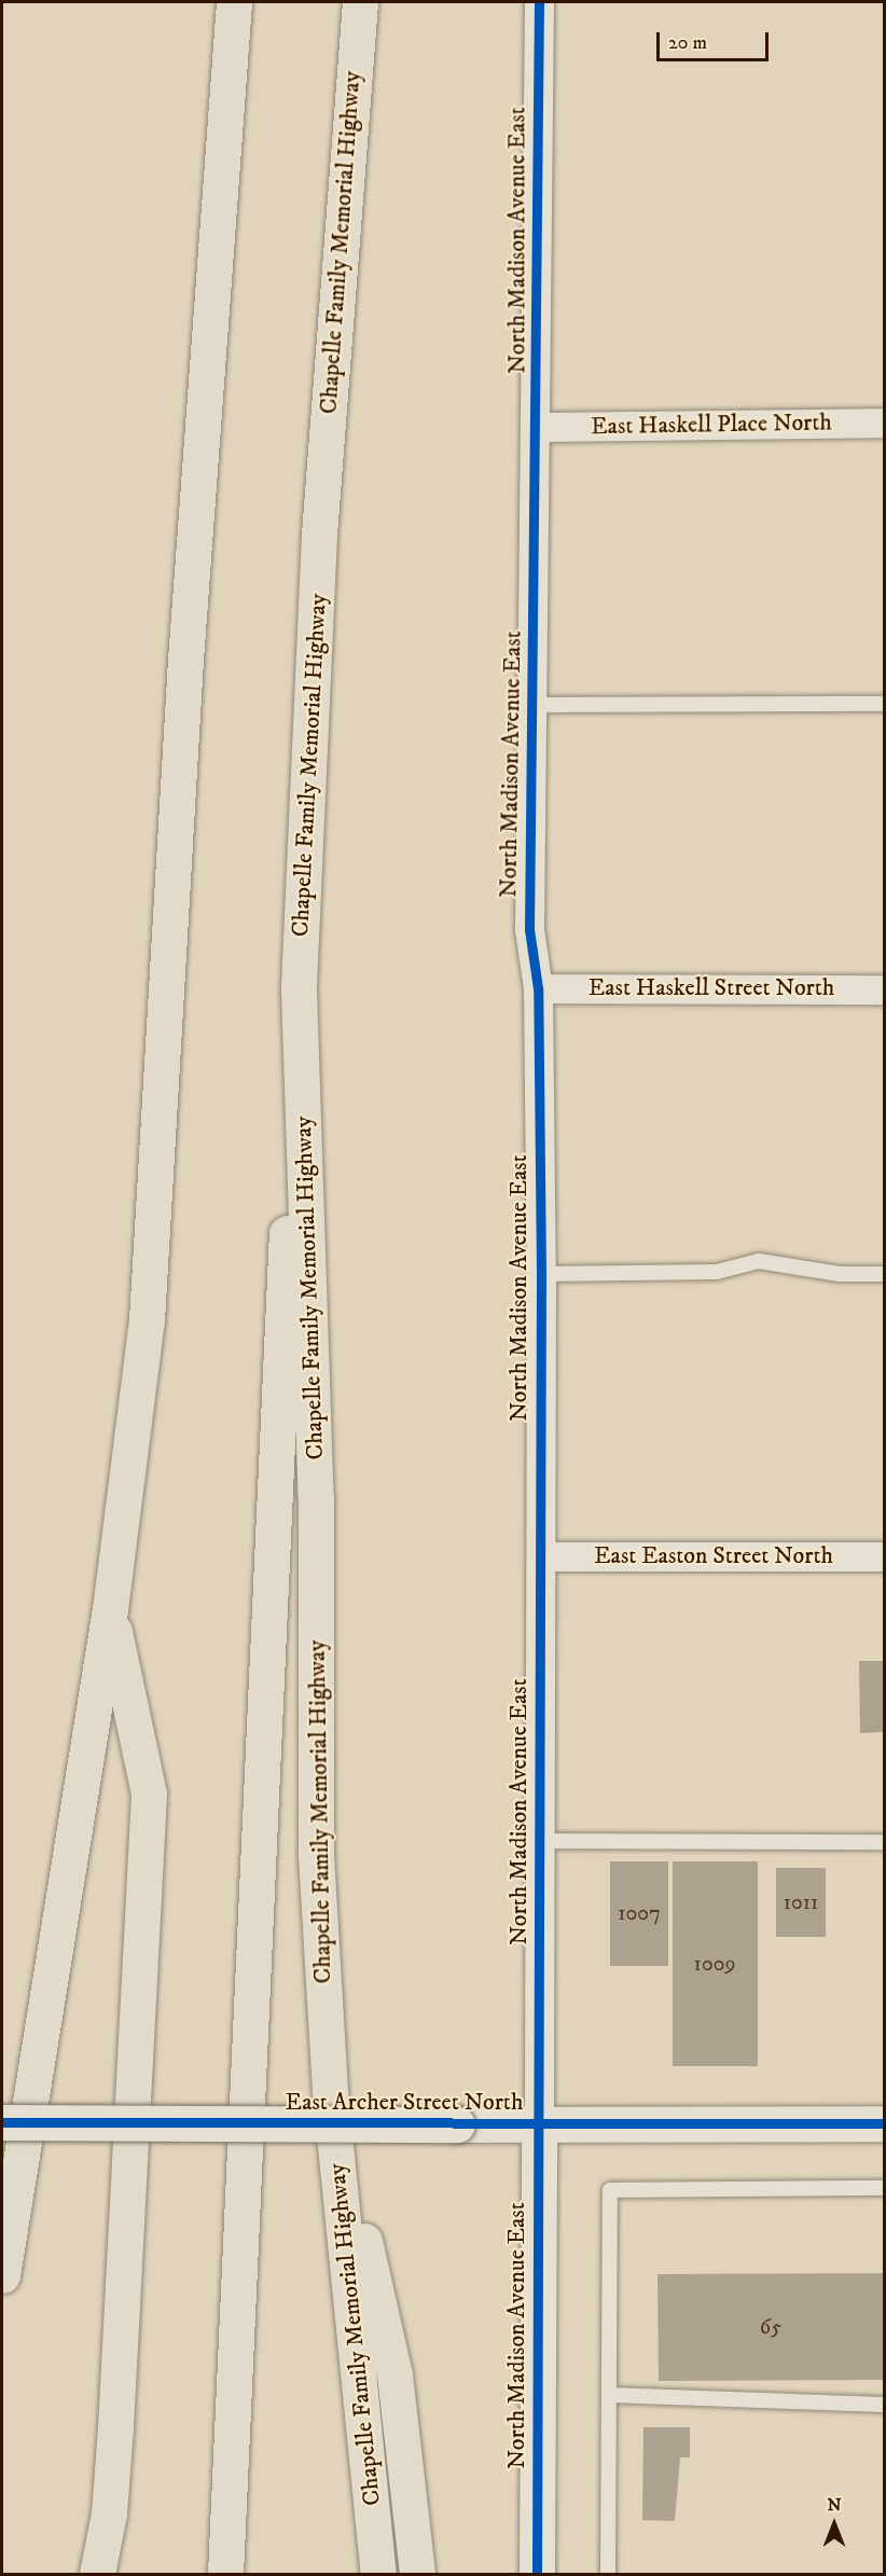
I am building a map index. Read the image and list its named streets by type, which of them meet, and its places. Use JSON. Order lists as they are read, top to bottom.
{
  "streets": {
    "highway": ["Chapelle Family Memorial Highway"],
    "street": [
      "North Madison Avenue East",
      "East Haskell Place North",
      "East Haskell Street North",
      "East Easton Street North",
      "East Archer Street North"
    ]
  },
  "crossings": [
    ["North Madison Avenue East", "East Haskell Place North"],
    ["North Madison Avenue East", "East Haskell Street North"],
    ["North Madison Avenue East", "East Easton Street North"],
    ["North Madison Avenue East", "East Archer Street North"]
  ],
  "house_numbers": [
    "1011",
    "1007",
    "1009",
    "65"
  ],
  "scale_bar": "20 m",
  "north": "top"
}
